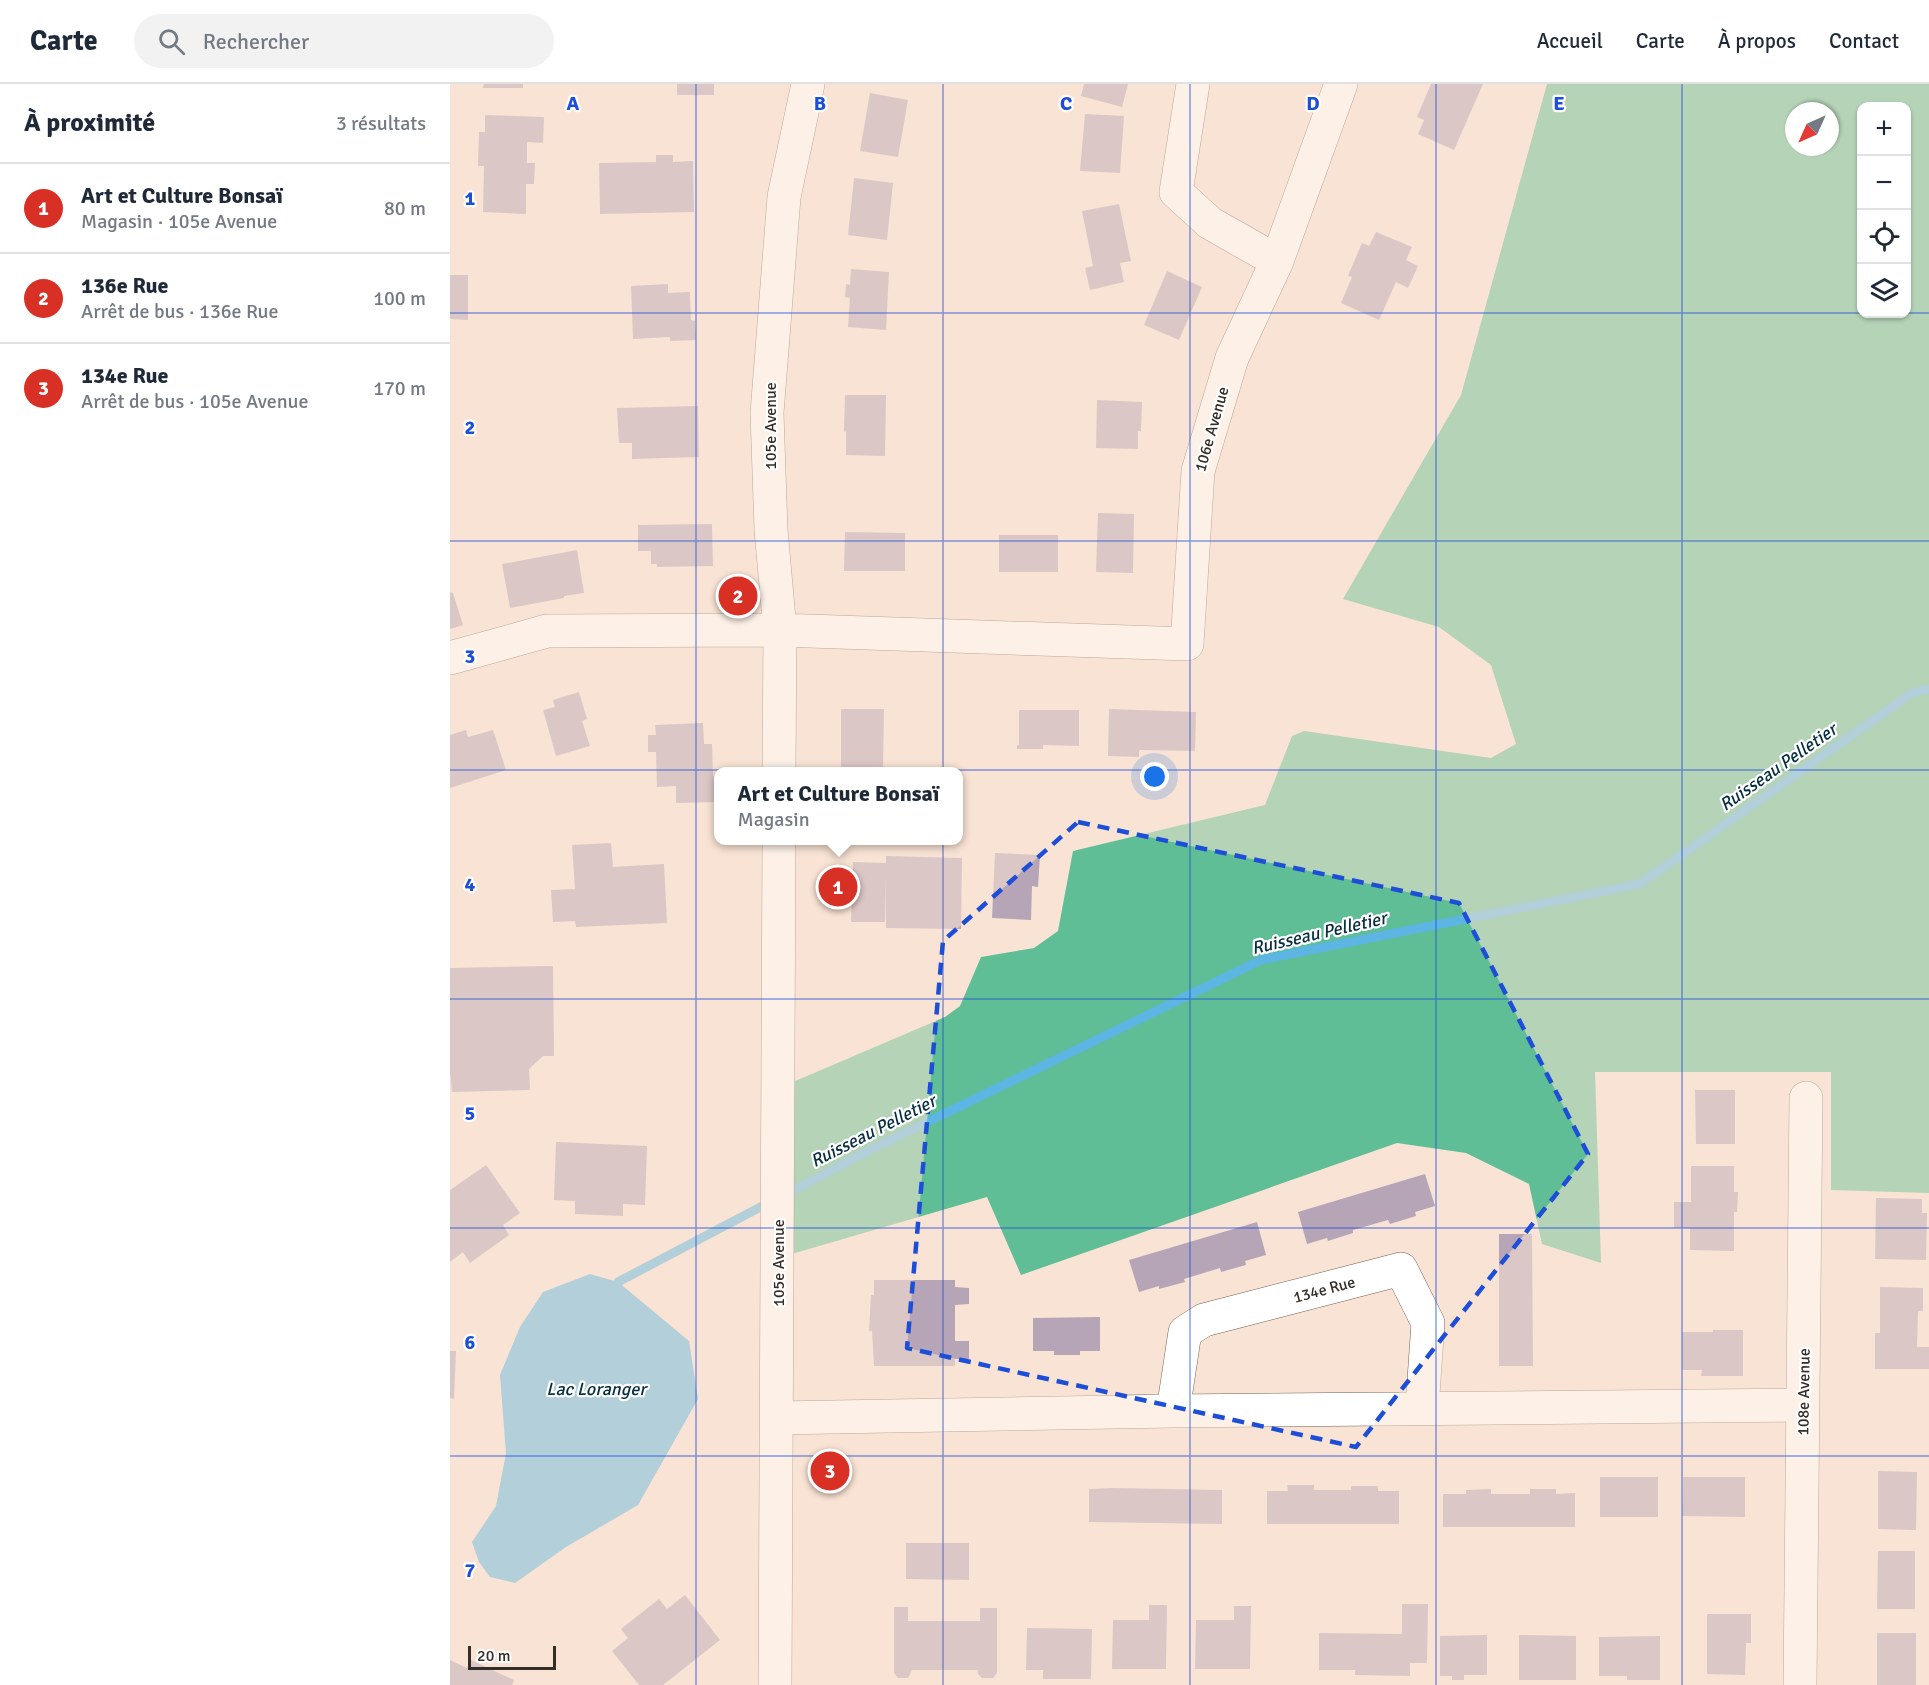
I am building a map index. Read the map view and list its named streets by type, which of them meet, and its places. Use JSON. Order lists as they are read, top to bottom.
{
  "streets": {
    "street": [
      "105e Avenue",
      "106e Avenue",
      "134e Rue",
      "108e Avenue"
    ]
  },
  "crossings": [
    ["105e Avenue", "106e Avenue"]
  ],
  "water": ["Ruisseau Pelletier", "Lac Loranger"],
  "scale_bar": "20 m",
  "north": "bottom left",
  "page": {
    "header": "Carte",
    "search": "Rechercher",
    "nav": [
      "Accueil",
      "Carte",
      "À propos",
      "Contact"
    ],
    "heading": ["À proximité", "3 résultats"],
    "map_buttons": ["+", "−"],
    "list": [
      {
        "mark": "1",
        "name": "Art et Culture Bonsaï",
        "note": "Magasin · 105e Avenue",
        "value": "80 m"
      },
      {
        "mark": "2",
        "name": "136e Rue",
        "note": "Arrêt de bus · 136e Rue",
        "value": "100 m"
      },
      {
        "mark": "3",
        "name": "134e Rue",
        "note": "Arrêt de bus · 105e Avenue",
        "value": "170 m"
      }
    ],
    "pins": ["2", "1", "3"],
    "popup": ["Art et Culture Bonsaï", "Magasin"],
    "scale": "20 m"
  },
  "grid": {
    "columns": [
      "A",
      "B",
      "C",
      "D",
      "E"
    ],
    "rows": [
      "1",
      "2",
      "3",
      "4",
      "5",
      "6",
      "7"
    ]
  }
}
